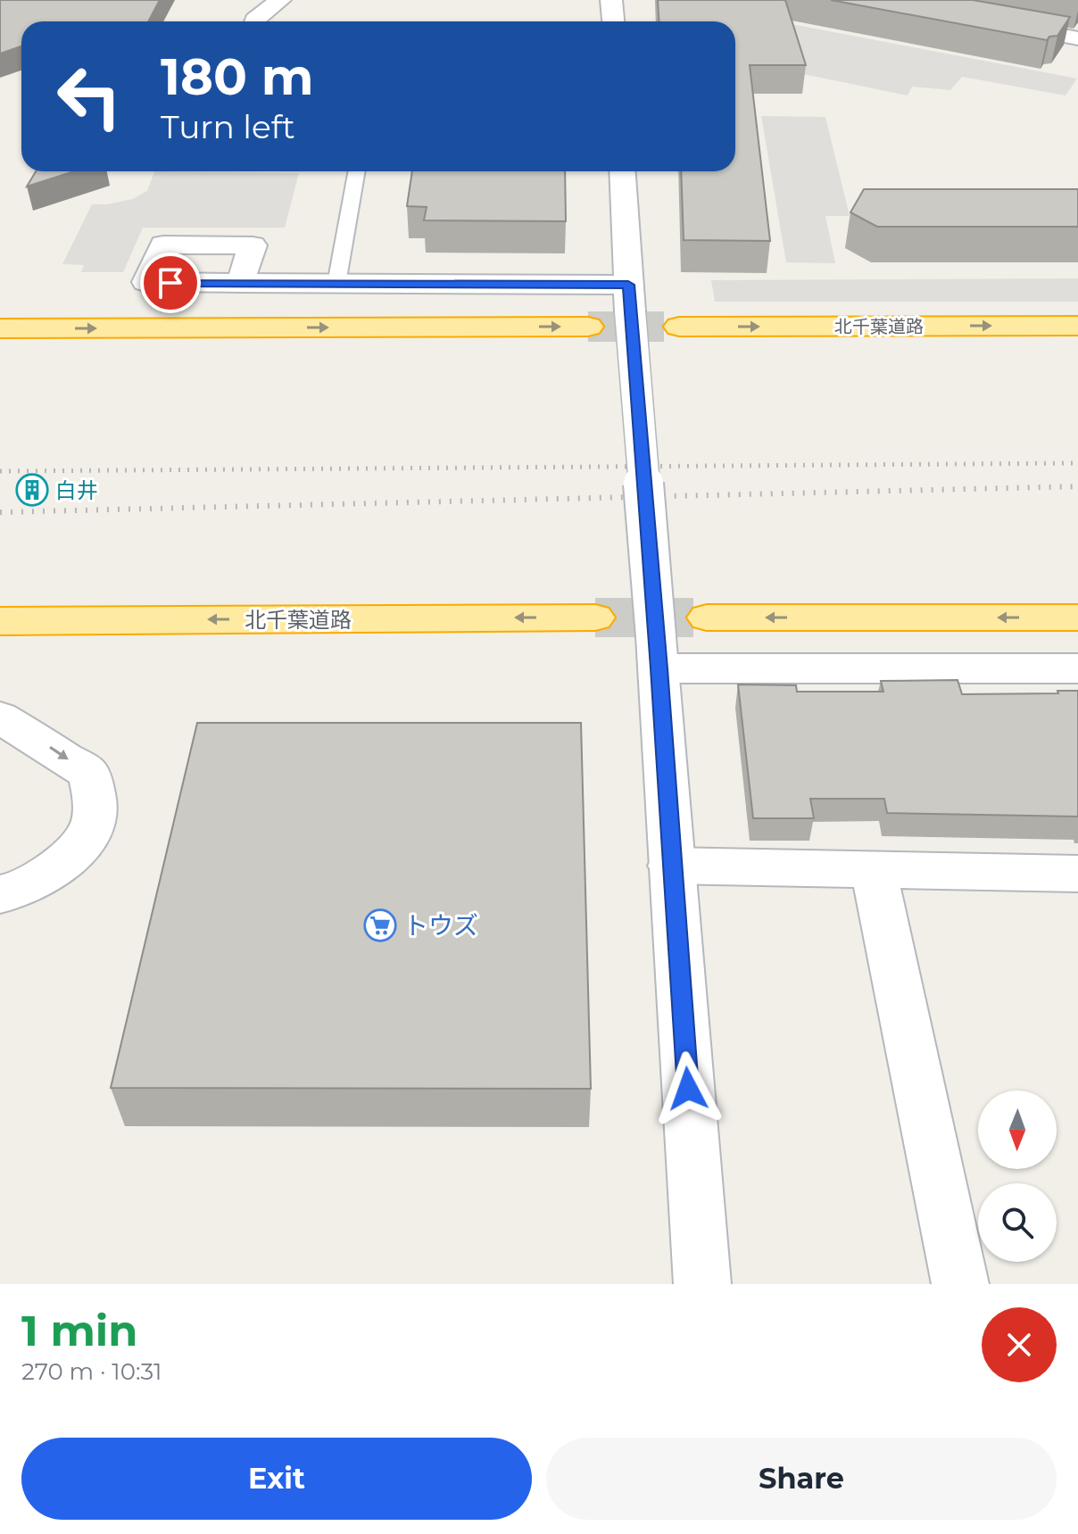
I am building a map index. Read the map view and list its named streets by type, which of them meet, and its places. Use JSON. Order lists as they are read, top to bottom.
{
  "streets": {
    "highway": ["北千葉道路"]
  },
  "places": {
    "building": ["白井"],
    "supermarket": ["トウズ"]
  },
  "north": "bottom",
  "page": {
    "turn": ["180 m", "Turn left"],
    "heading": ["1 min", "270 m · 10:31"],
    "buttons": ["Exit", "Share"]
  }
}
